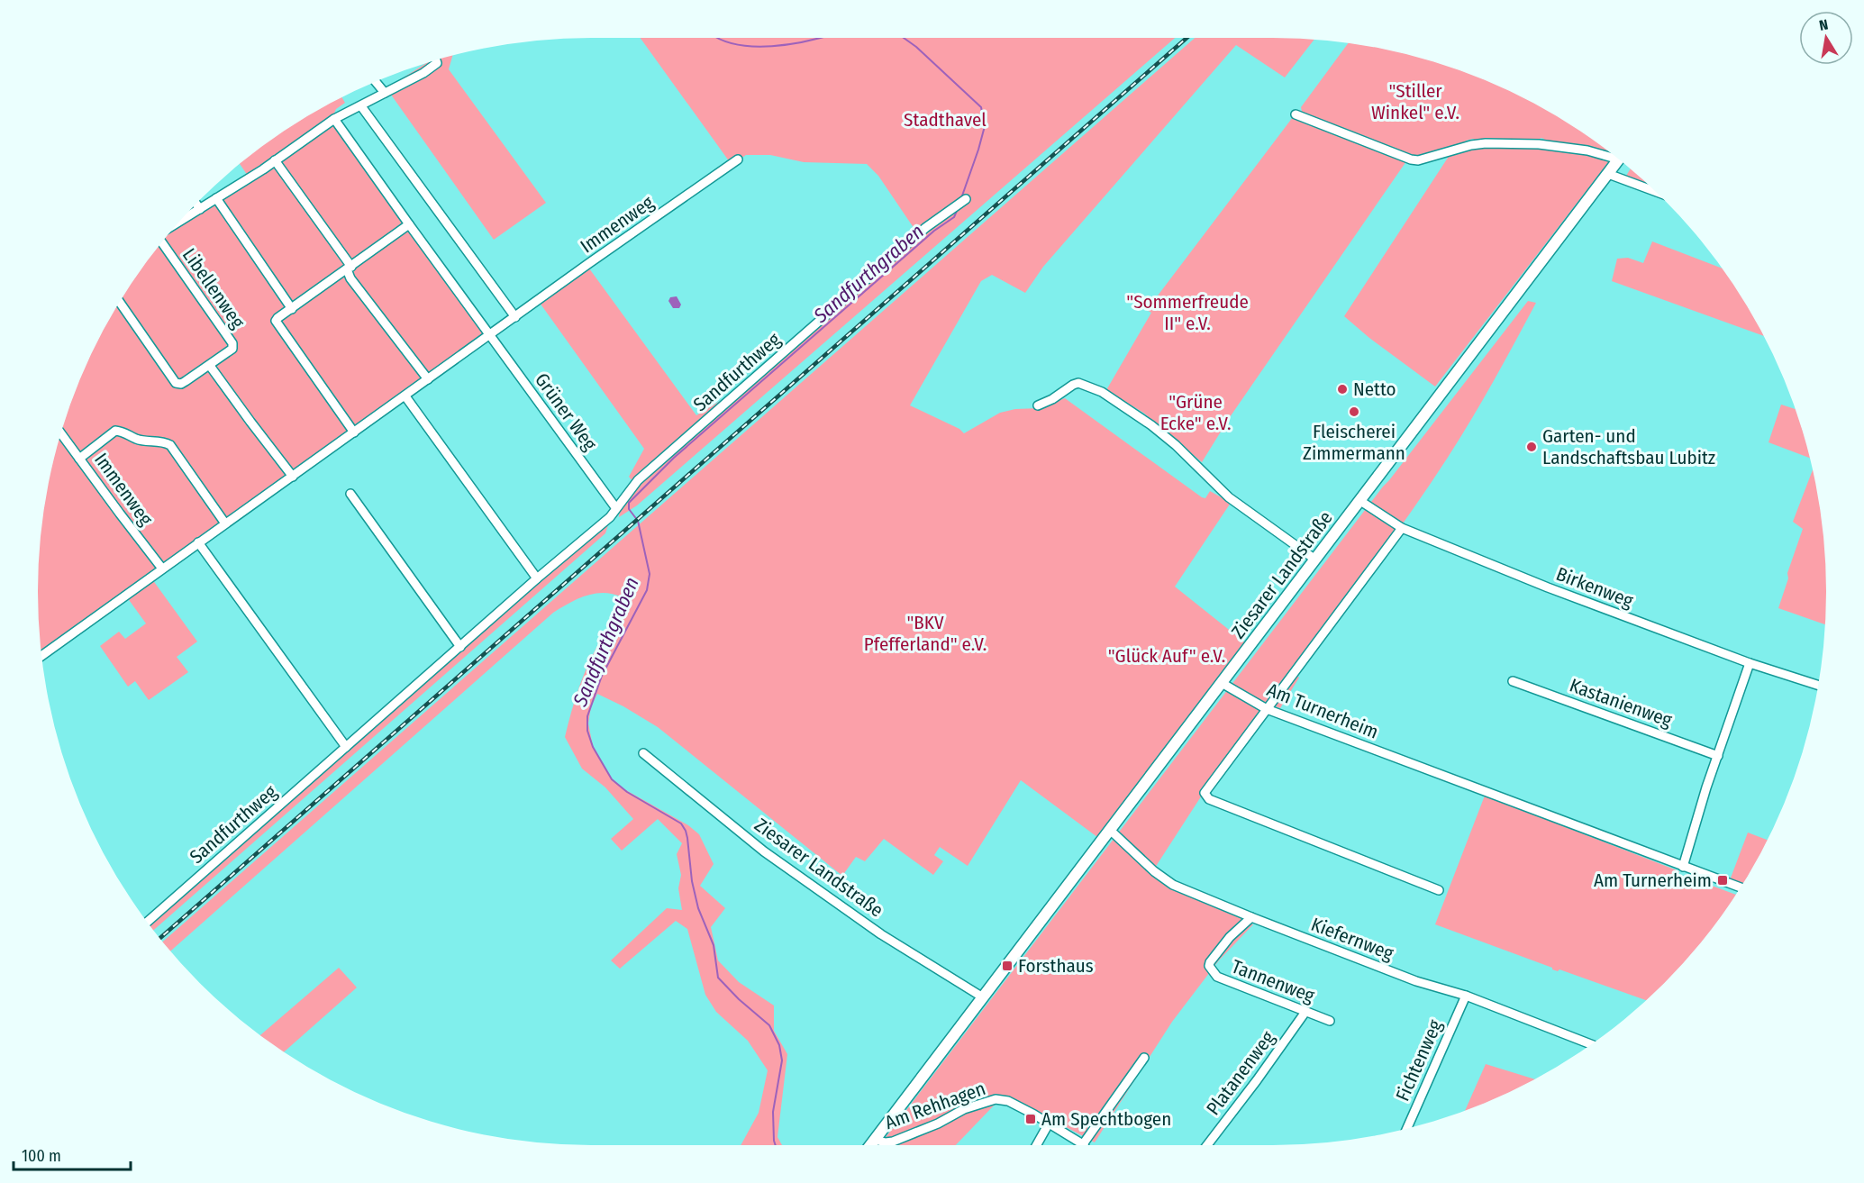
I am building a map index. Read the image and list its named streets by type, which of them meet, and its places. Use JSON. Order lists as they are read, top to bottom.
{
  "streets": {
    "main road": ["Ziesarer Landstraße"],
    "street": [
      "Immenweg",
      "Libellenweg",
      "Sandfurthweg",
      "Grüner Weg",
      "Birkenweg",
      "Kastanienweg",
      "Am Turnerheim",
      "Kiefernweg",
      "Tannenweg",
      "Fichtenweg",
      "Platanenweg",
      "Am Rehhagen"
    ]
  },
  "crossings": [
    ["Immenweg", "Libellenweg"],
    ["Immenweg", "Grüner Weg"],
    ["Sandfurthweg", "Grüner Weg"],
    ["Ziesarer Landstraße", "Birkenweg"],
    ["Ziesarer Landstraße", "Am Turnerheim"],
    ["Ziesarer Landstraße", "Kiefernweg"],
    ["Ziesarer Landstraße", "Am Rehhagen"],
    ["Kiefernweg", "Tannenweg"],
    ["Kiefernweg", "Fichtenweg"],
    ["Tannenweg", "Platanenweg"]
  ],
  "water": ["Sandfurthgraben"],
  "parks": [
    "\"Stiller Winkel\" e.V.",
    "Stadthavel",
    "\"Sommerfreude II\" e.V.",
    "\"Grüne Ecke\" e.V.",
    "\"BKV Pfefferland\" e.V.",
    "\"Glück Auf\" e.V."
  ],
  "places": {
    "other": ["Netto", "Fleischerei Zimmermann", "Garten- und Landschaftsbau Lubitz"],
    "transit": ["Am Turnerheim", "Forsthaus", "Am Spechtbogen"]
  },
  "scale_bar": "100 m",
  "north": "top"
}
